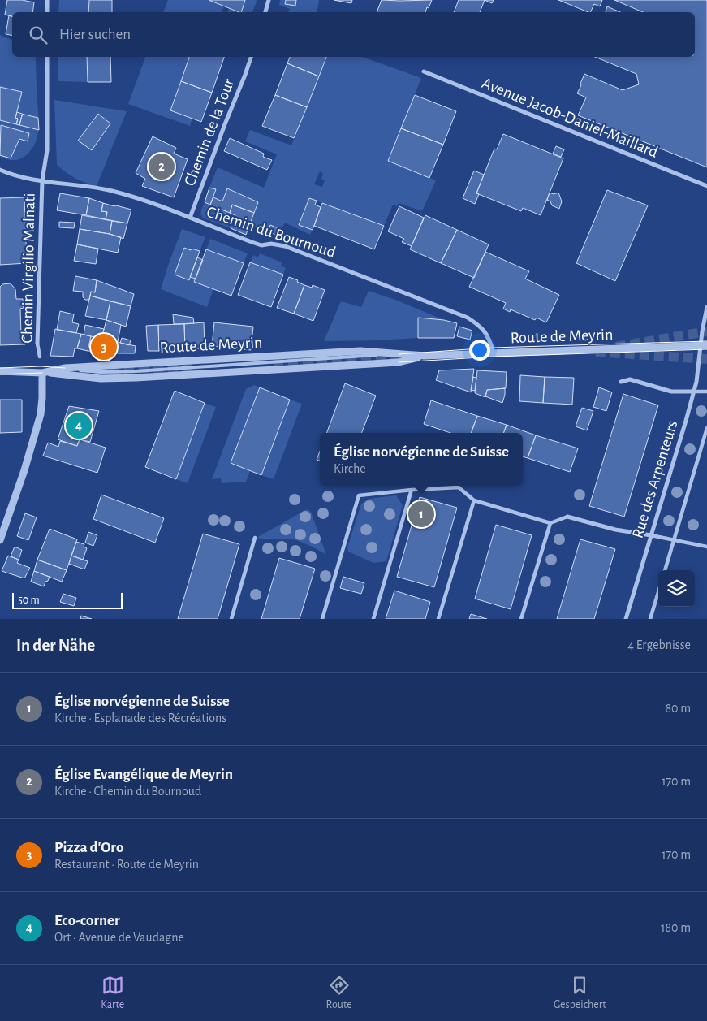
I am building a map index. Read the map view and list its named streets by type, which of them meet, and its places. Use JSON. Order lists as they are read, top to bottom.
{
  "streets": {
    "street": [
      "Avenue Jacob-Daniel-Maillard",
      "Chemin de la Tour",
      "Chemin du Bournoud",
      "Chemin Virgilio Malnati",
      "Route de Meyrin",
      "Rue des Arpenteurs"
    ]
  },
  "crossings": [
    ["Chemin de la Tour", "Chemin du Bournoud"],
    ["Chemin du Bournoud", "Chemin Virgilio Malnati"],
    ["Chemin du Bournoud", "Route de Meyrin"],
    ["Route de Meyrin", "Rue des Arpenteurs"]
  ],
  "scale_bar": "50 m",
  "page": {
    "search": "Hier suchen",
    "pins": [
      "2",
      "3",
      "4",
      "1"
    ],
    "popup": ["Église norvégienne de Suisse", "Kirche"],
    "scale": "50 m",
    "heading": ["In der Nähe", "4 Ergebnisse"],
    "list": [
      {
        "mark": "1",
        "name": "Église norvégienne de Suisse",
        "note": "Kirche · Esplanade des Récréations",
        "value": "80 m"
      },
      {
        "mark": "2",
        "name": "Église Evangélique de Meyrin",
        "note": "Kirche · Chemin du Bournoud",
        "value": "170 m"
      },
      {
        "mark": "3",
        "name": "Pizza d'Oro",
        "note": "Restaurant · Route de Meyrin",
        "value": "170 m"
      },
      {
        "mark": "4",
        "name": "Eco-corner",
        "note": "Ort · Avenue de Vaudagne",
        "value": "180 m"
      }
    ],
    "nav": ["Karte", "Route", "Gespeichert"]
  }
}
